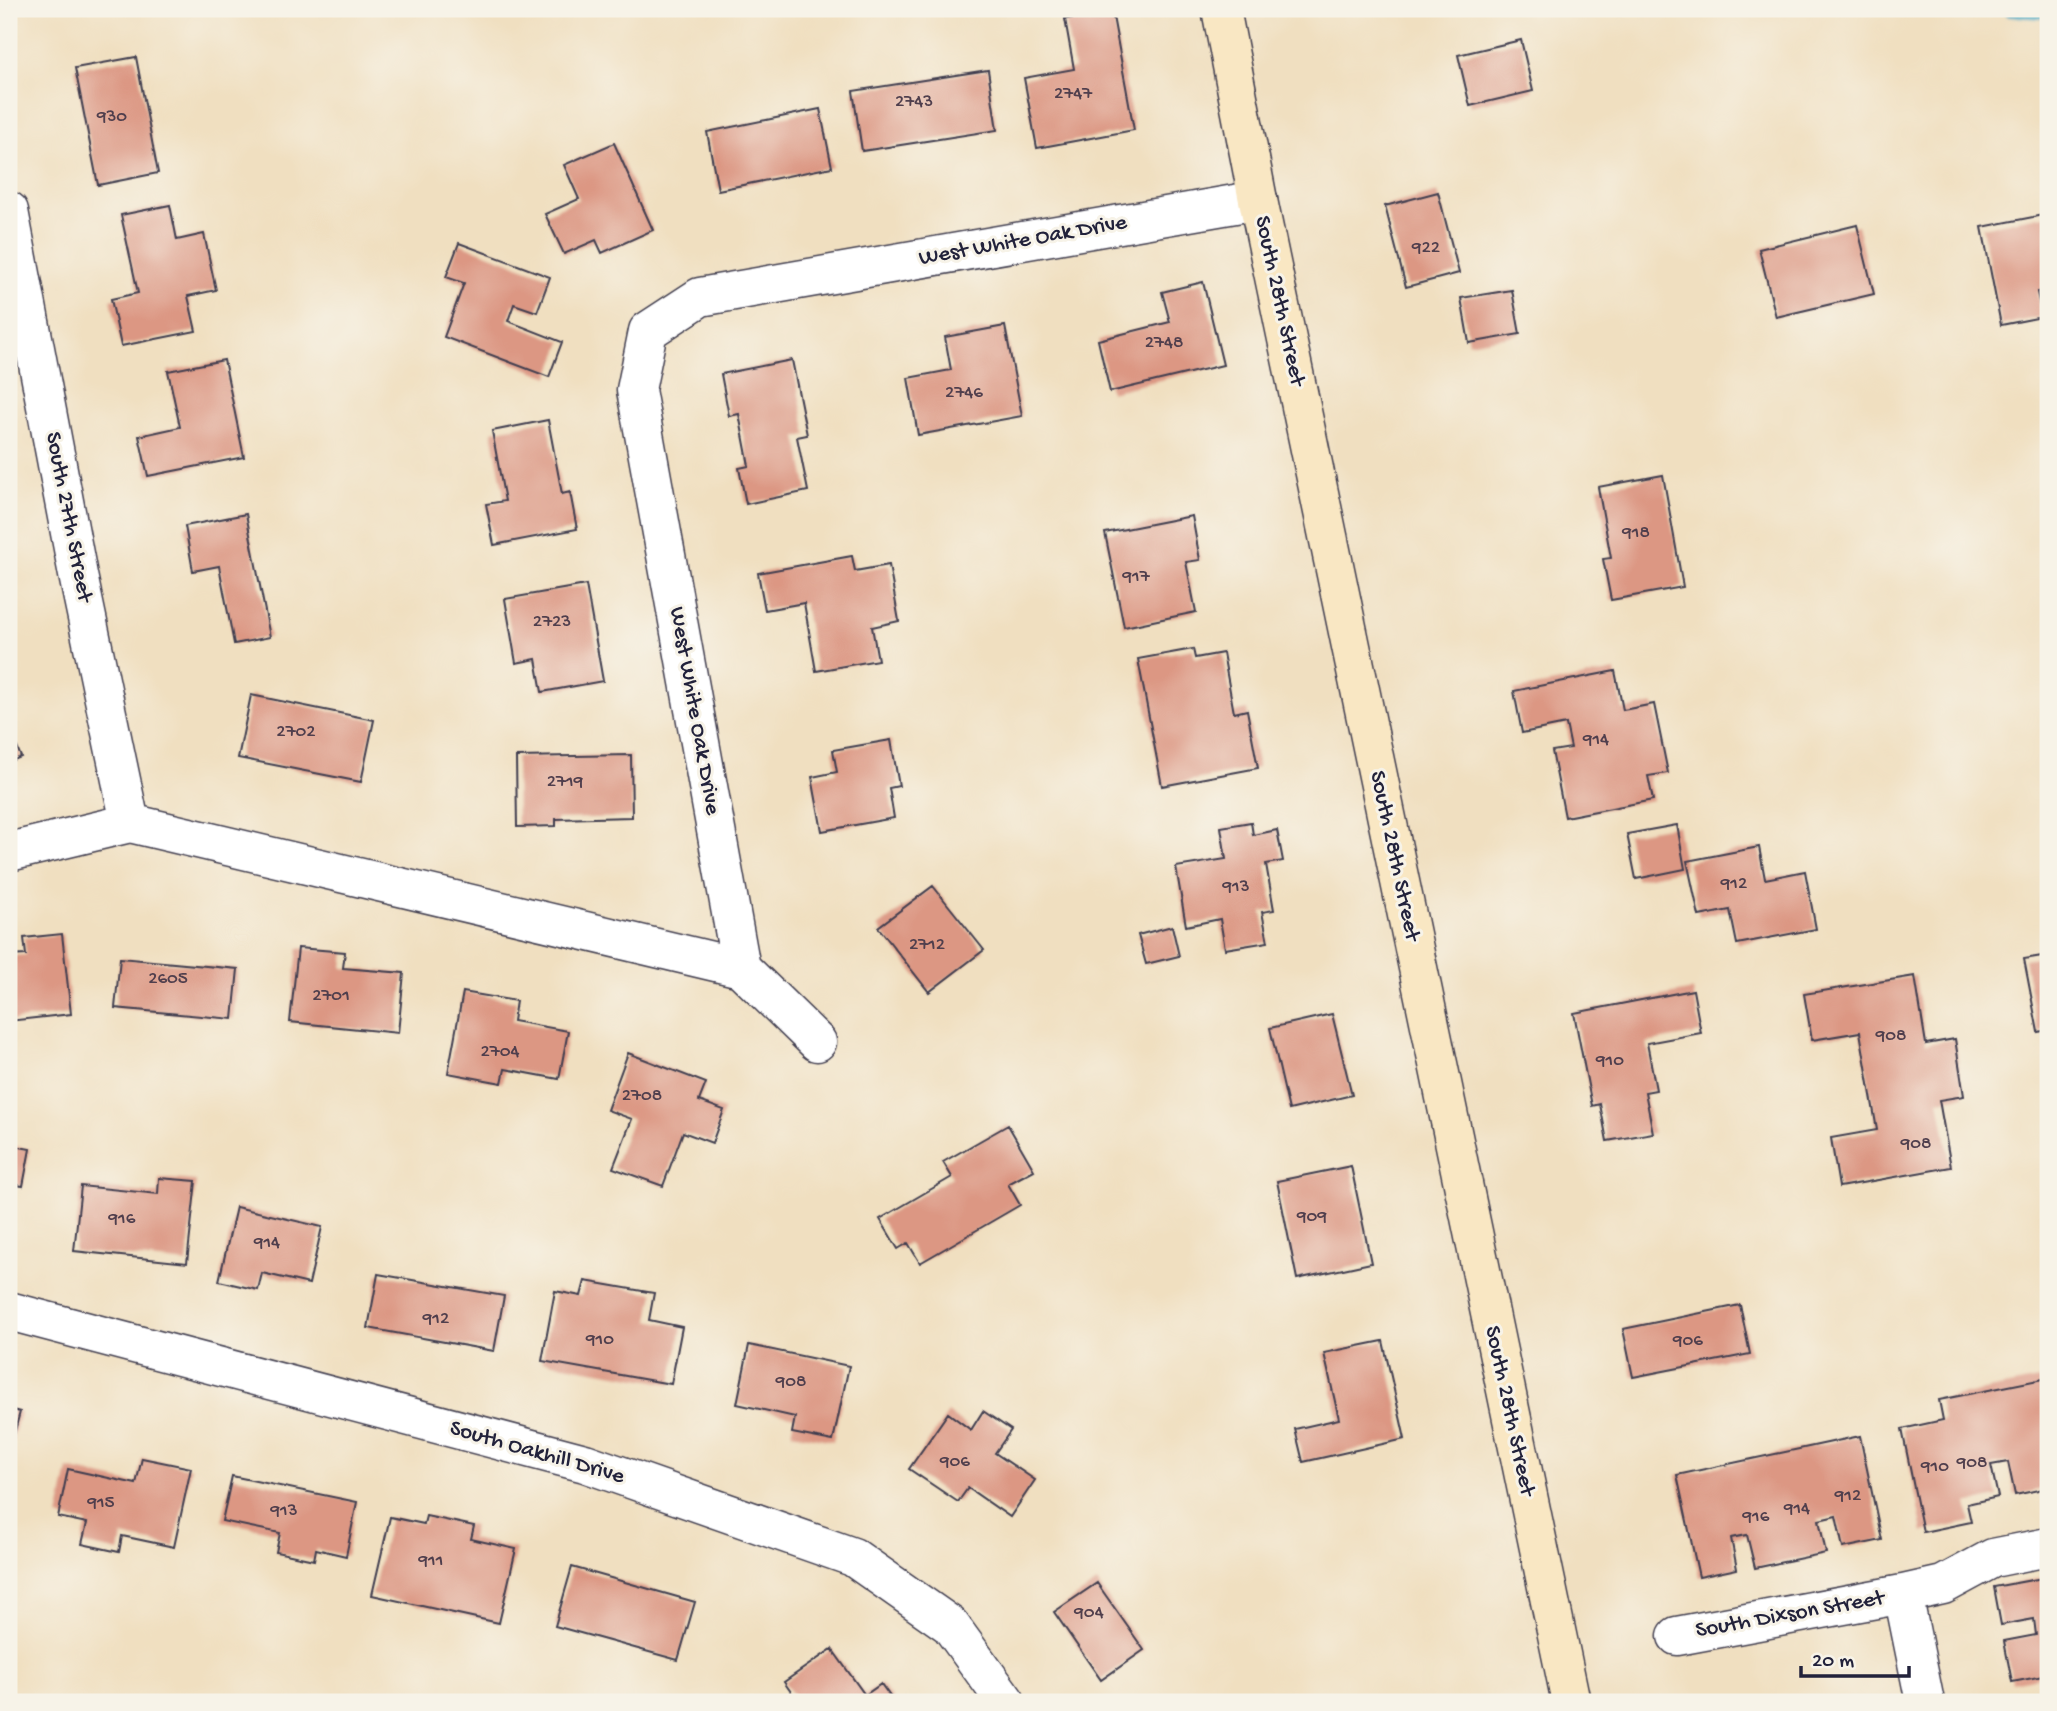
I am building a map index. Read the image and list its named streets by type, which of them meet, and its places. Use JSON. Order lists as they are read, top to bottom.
{
  "streets": {
    "street": [
      "West White Oak Drive",
      "South 28th Street",
      "South 27th Street",
      "South Oakhill Drive",
      "South Dixson Street"
    ]
  },
  "crossings": [
    ["West White Oak Drive", "South 28th Street"]
  ],
  "house_numbers": [
    "2747",
    "2743",
    "930",
    "922",
    "2748",
    "2746",
    "918",
    "917",
    "2723",
    "2702",
    "914",
    "2719",
    "912",
    "913",
    "2712",
    "2605",
    "2701",
    "908",
    "2704",
    "910",
    "2708",
    "908",
    "909",
    "916",
    "914",
    "912",
    "910",
    "906",
    "908",
    "906",
    "908",
    "910",
    "912",
    "915",
    "914",
    "913",
    "916",
    "911",
    "904"
  ],
  "scale_bar": "20 m"
}
